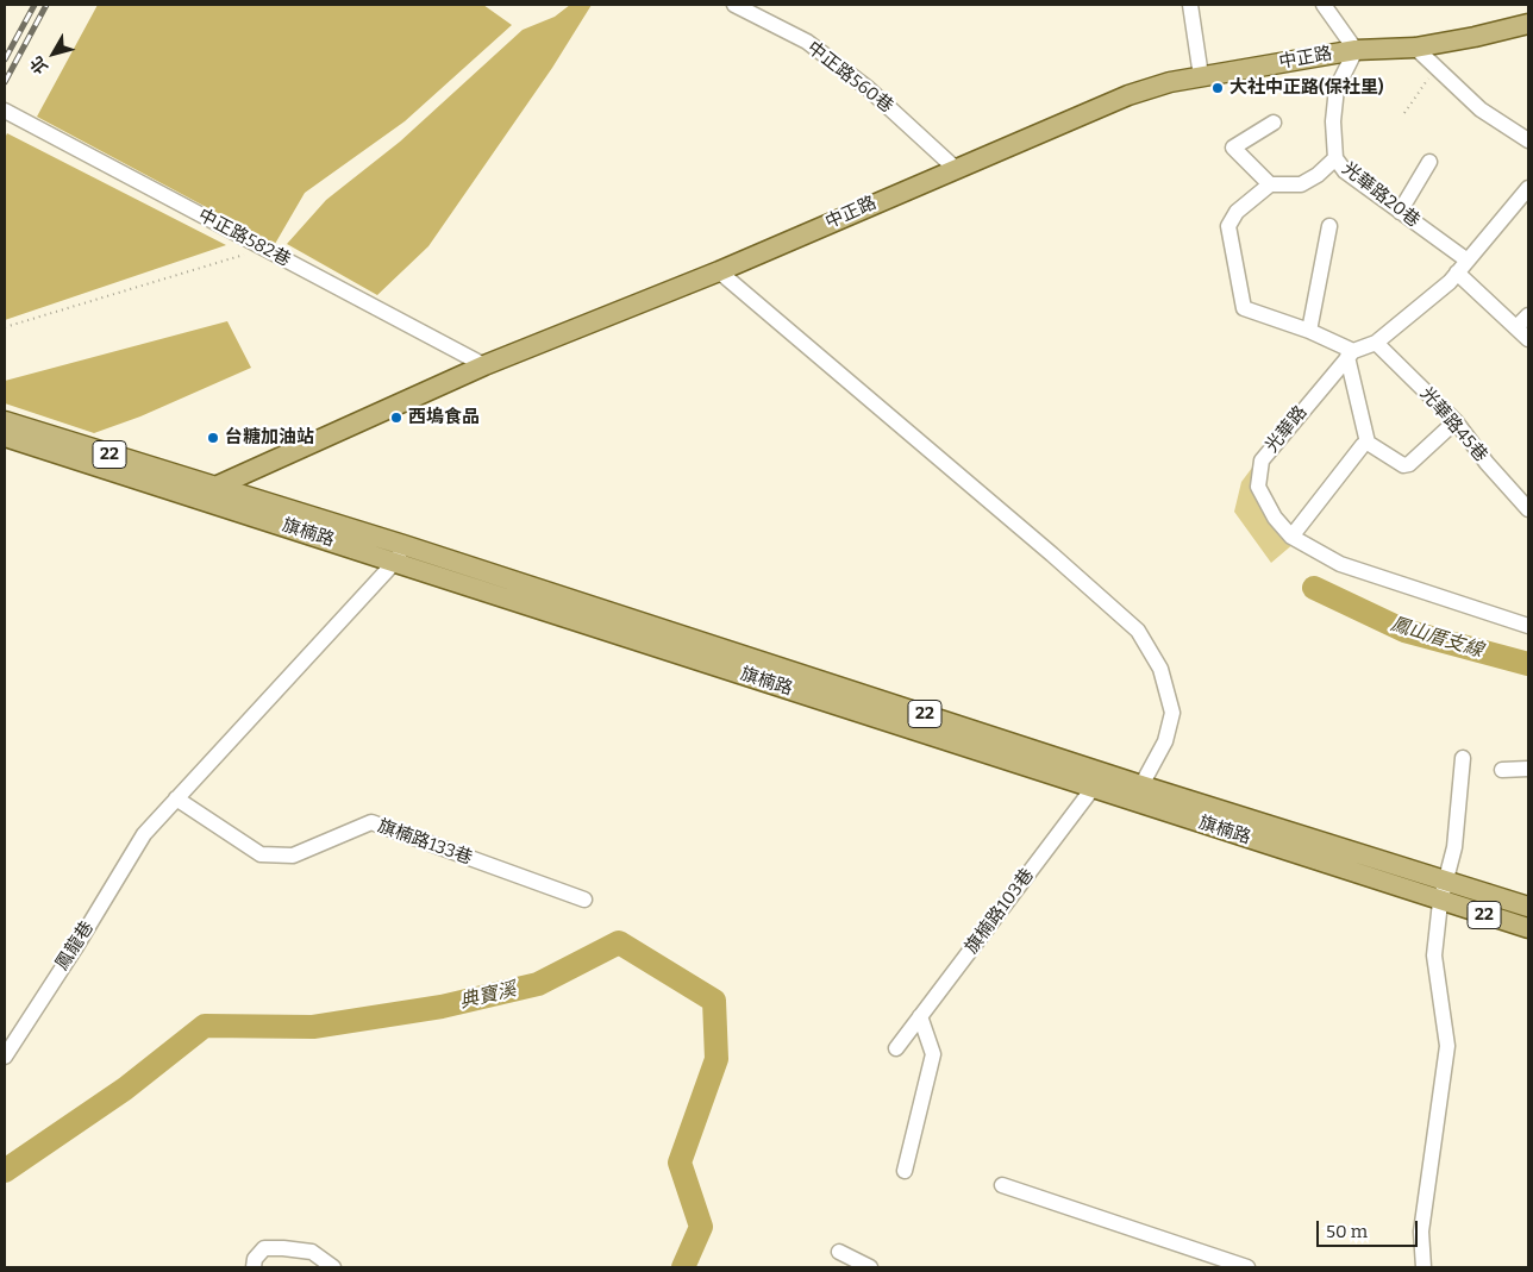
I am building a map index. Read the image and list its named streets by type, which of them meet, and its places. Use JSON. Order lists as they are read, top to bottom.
{
  "streets": {
    "main road": ["中正路", "22", "旗楠路"],
    "street": [
      "中正路560巷",
      "光華路20巷",
      "中正路582巷",
      "光華路45巷",
      "光華路",
      "旗楠路133巷",
      "旗楠路103巷",
      "鳳龍巷"
    ]
  },
  "crossings": [
    ["中正路", "中正路560巷"],
    ["中正路", "中正路582巷"],
    ["中正路", "旗楠路"],
    ["旗楠路", "旗楠路103巷"],
    ["旗楠路133巷", "鳳龍巷"]
  ],
  "water": ["鳳山厝支線", "典寶溪"],
  "places": ["大社中正路(保社里)", "西塢食品", "台糖加油站"],
  "scale_bar": "50 m",
  "north": "bottom left"
}
